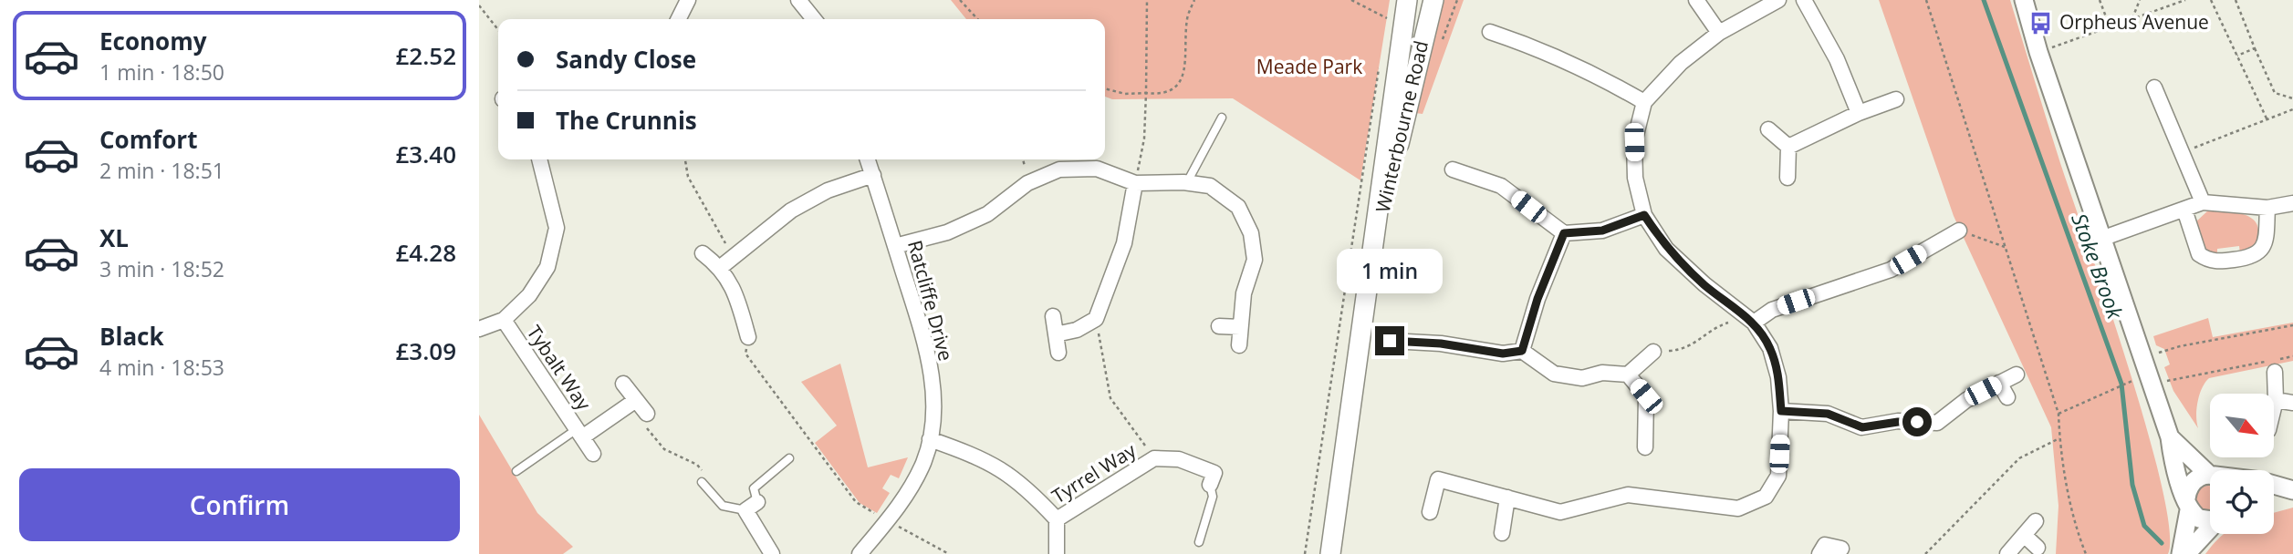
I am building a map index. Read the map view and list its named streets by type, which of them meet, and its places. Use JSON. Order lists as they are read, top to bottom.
{
  "streets": {
    "main road": ["Winterbourne Road"],
    "street": ["Ratcliffe Drive", "Tybalt Way", "Tyrrel Way"]
  },
  "water": ["Stoke Brook"],
  "parks": ["Meade Park"],
  "places": {
    "bus stop": ["Orpheus Avenue"]
  },
  "north": "bottom right",
  "page": {
    "list": [
      {
        "name": "Economy",
        "note": "1 min · 18:50",
        "value": "£2.52"
      },
      {
        "name": "Comfort",
        "note": "2 min · 18:51",
        "value": "£3.40"
      },
      {
        "name": "XL",
        "note": "3 min · 18:52",
        "value": "£4.28"
      },
      {
        "name": "Black",
        "note": "4 min · 18:53",
        "value": "£3.09"
      }
    ],
    "banner": ["Sandy Close", "The Crunnis"],
    "bubble": "1 min",
    "buttons": "Confirm"
  }
}
